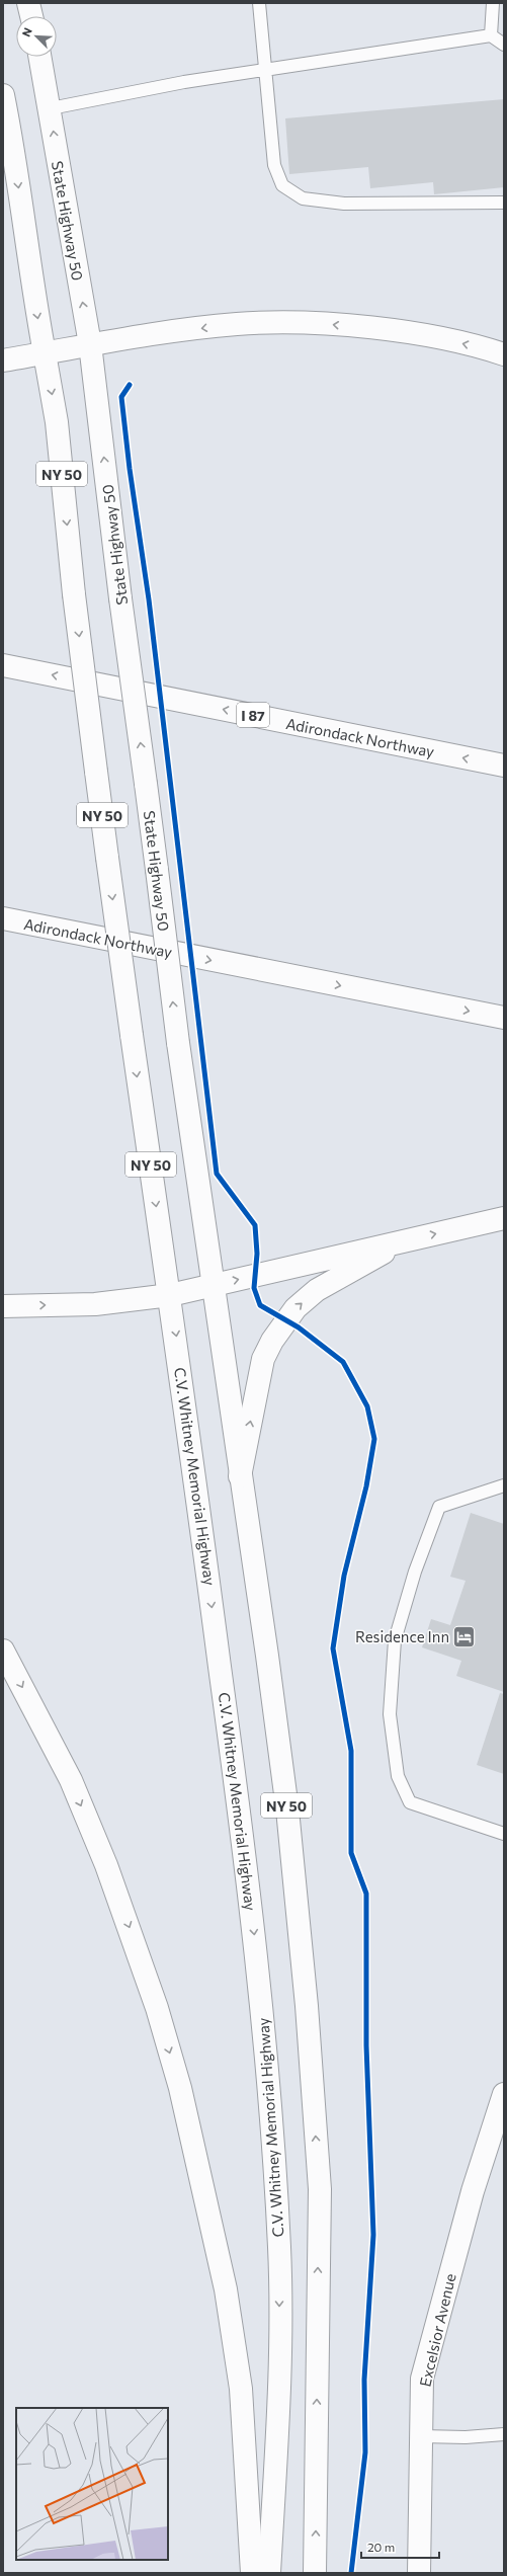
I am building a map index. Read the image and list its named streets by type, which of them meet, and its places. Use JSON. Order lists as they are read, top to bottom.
{
  "streets": {
    "main road": [
      "State Highway 50",
      "NY 50",
      "I 87",
      "Adirondack Northway",
      "C.V. Whitney Memorial Highway",
      "Excelsior Avenue"
    ]
  },
  "crossings": [
    ["State Highway 50", "NY 50"],
    ["NY 50", "C.V. Whitney Memorial Highway"]
  ],
  "one_way": ["State Highway 50"],
  "places": {
    "hotel": ["Residence Inn"]
  },
  "scale_bar": "20 m",
  "north": "top left"
}
